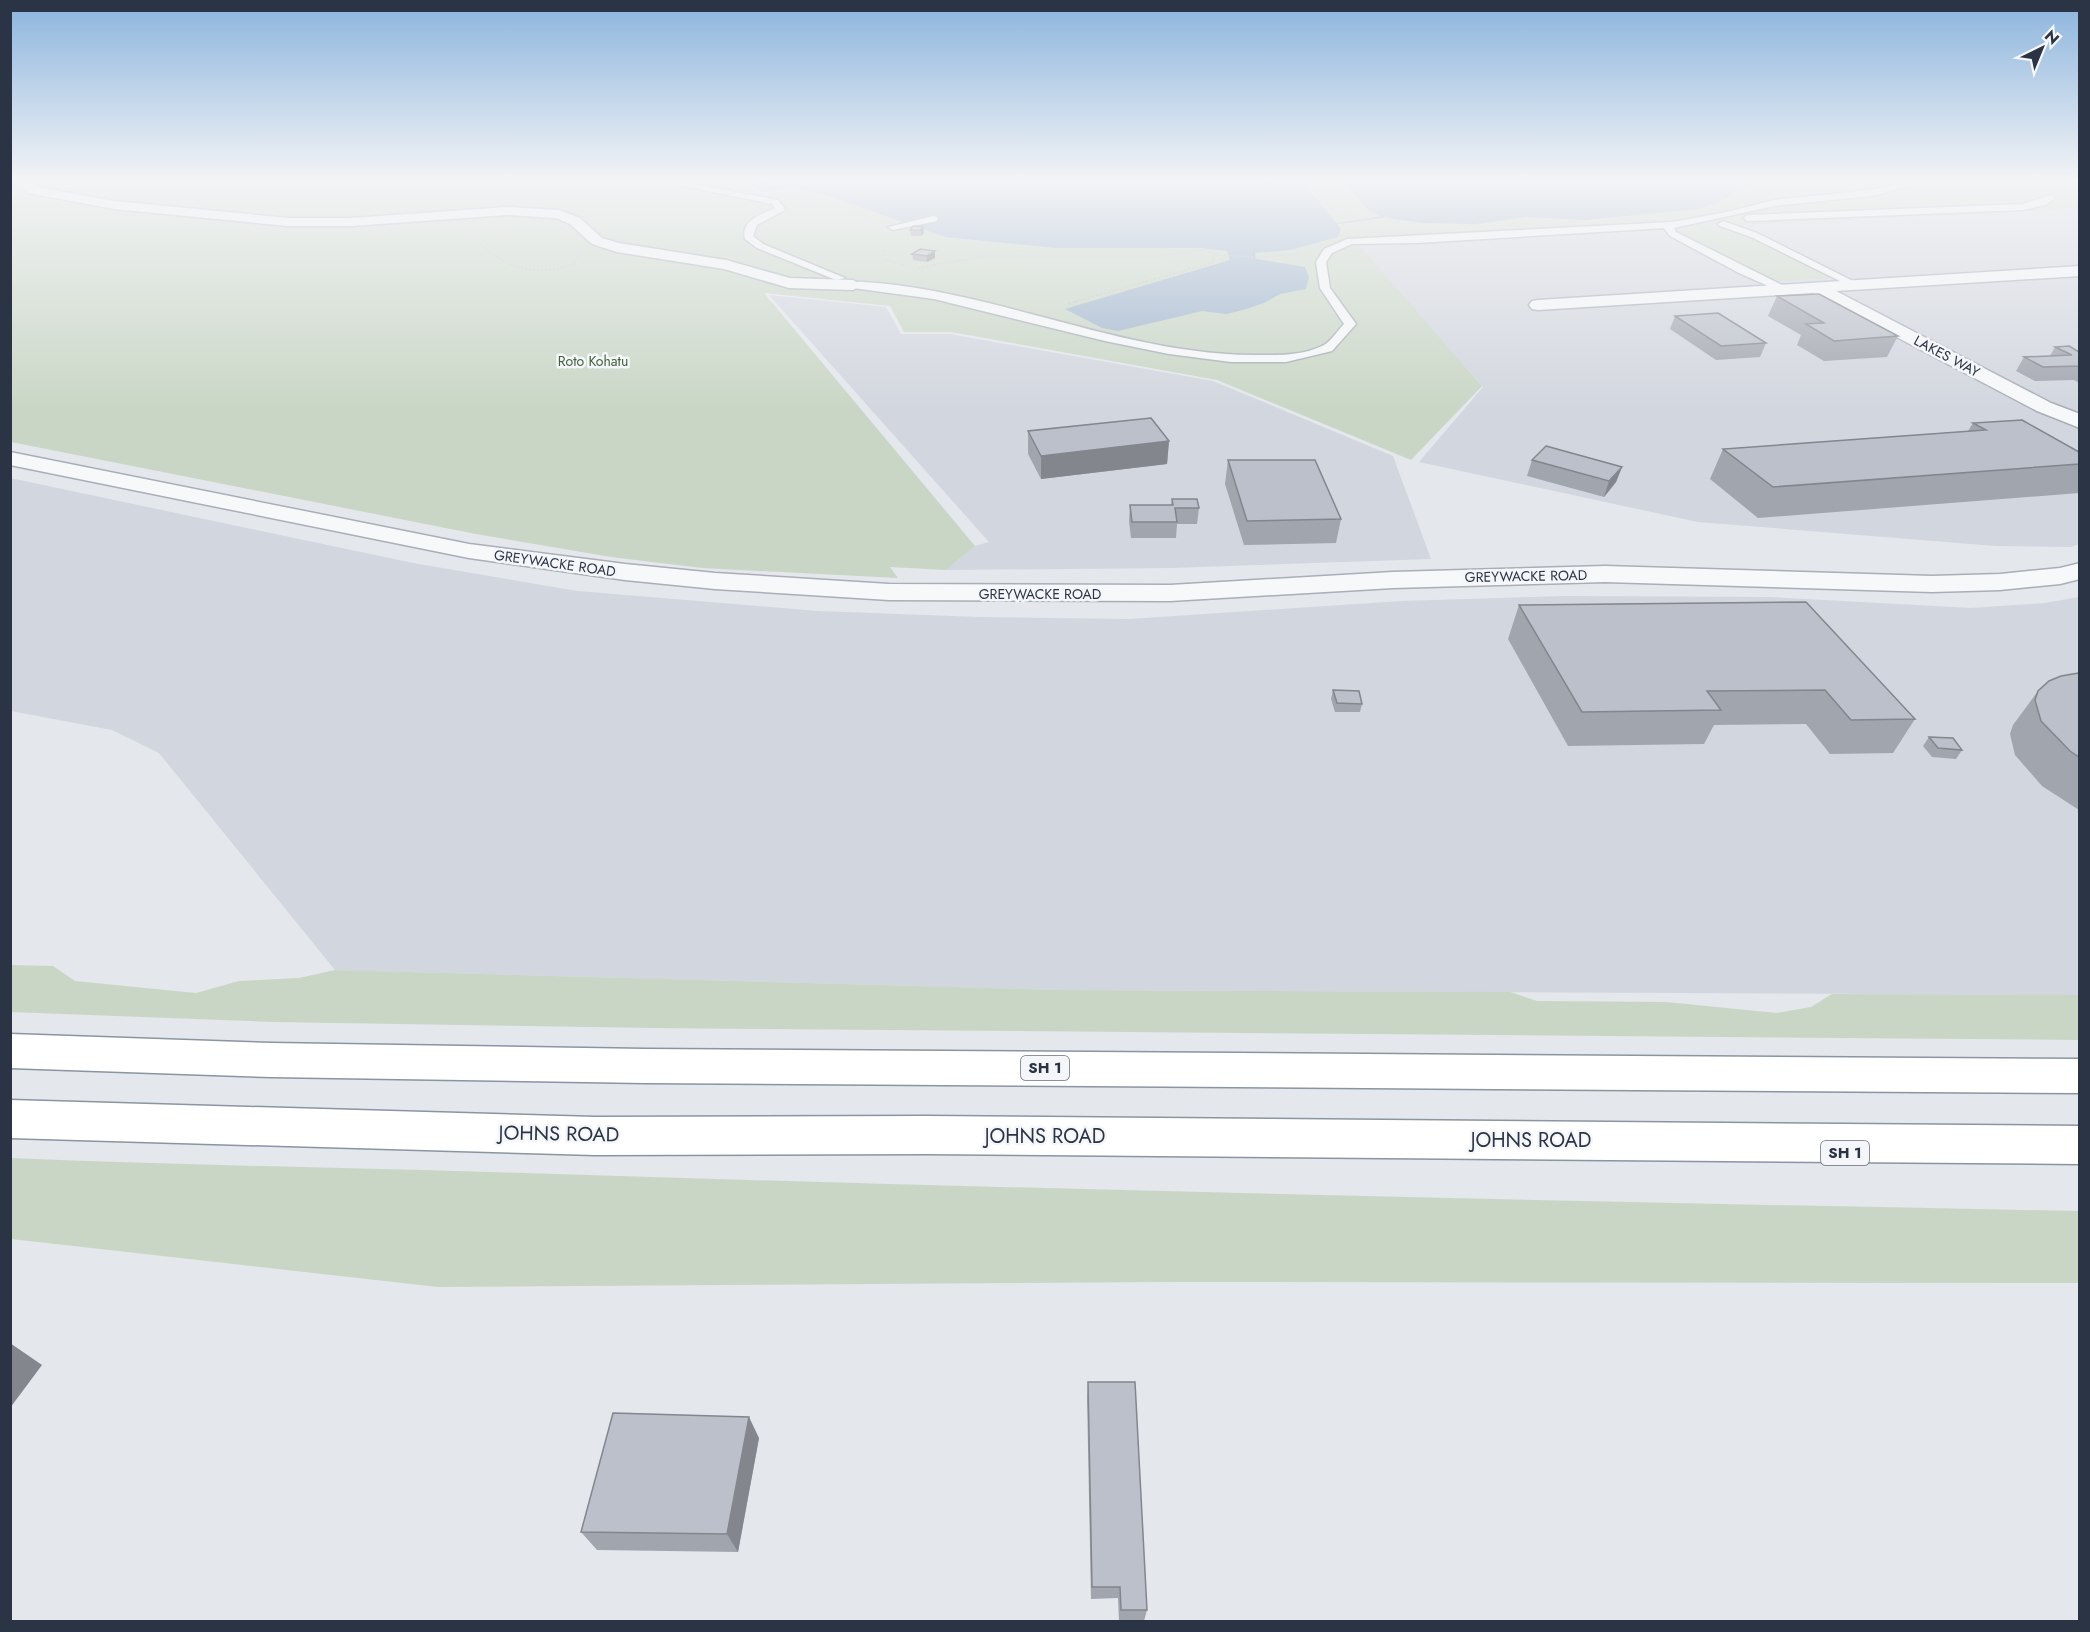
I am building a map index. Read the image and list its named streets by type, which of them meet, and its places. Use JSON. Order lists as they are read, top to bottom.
{
  "streets": {
    "highway": ["SH 1", "JOHNS ROAD"],
    "street": ["LAKES WAY", "GREYWACKE ROAD"]
  },
  "crossings": [
    ["SH 1", "JOHNS ROAD"]
  ],
  "parks": ["Roto Kohatu"],
  "north": "top right"
}
